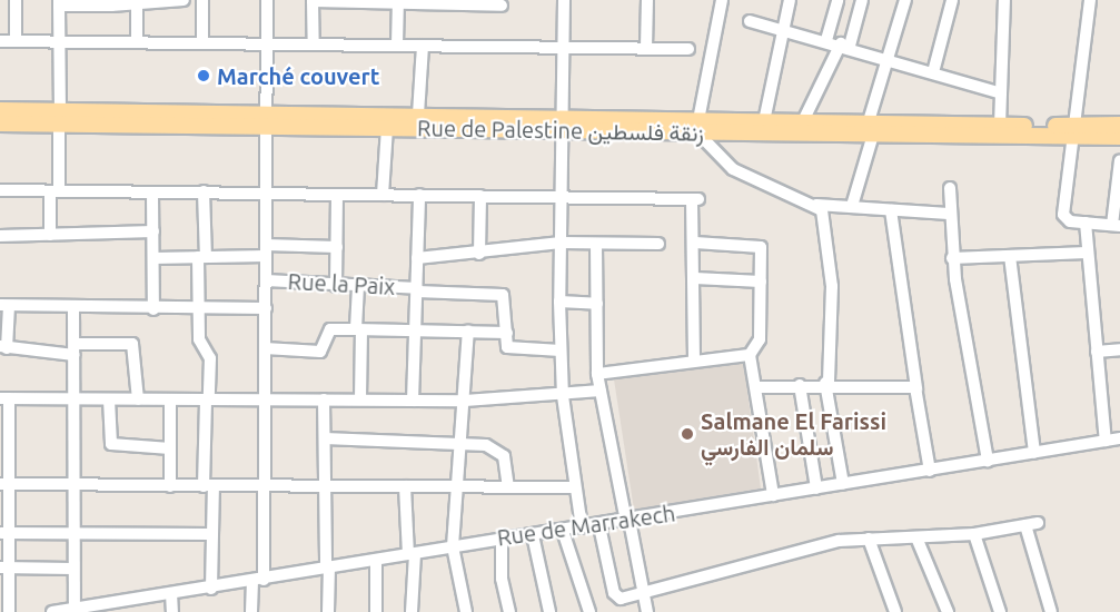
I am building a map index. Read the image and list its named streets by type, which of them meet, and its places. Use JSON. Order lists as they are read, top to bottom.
{
  "streets": {
    "main road": ["Rue de Palestine زنقة فلسطين"],
    "street": ["Rue la Paix", "Rue de Marrakech"]
  },
  "places": ["Marché couvert", "Salmane El Farissi سلمان الفارسي"]
}
